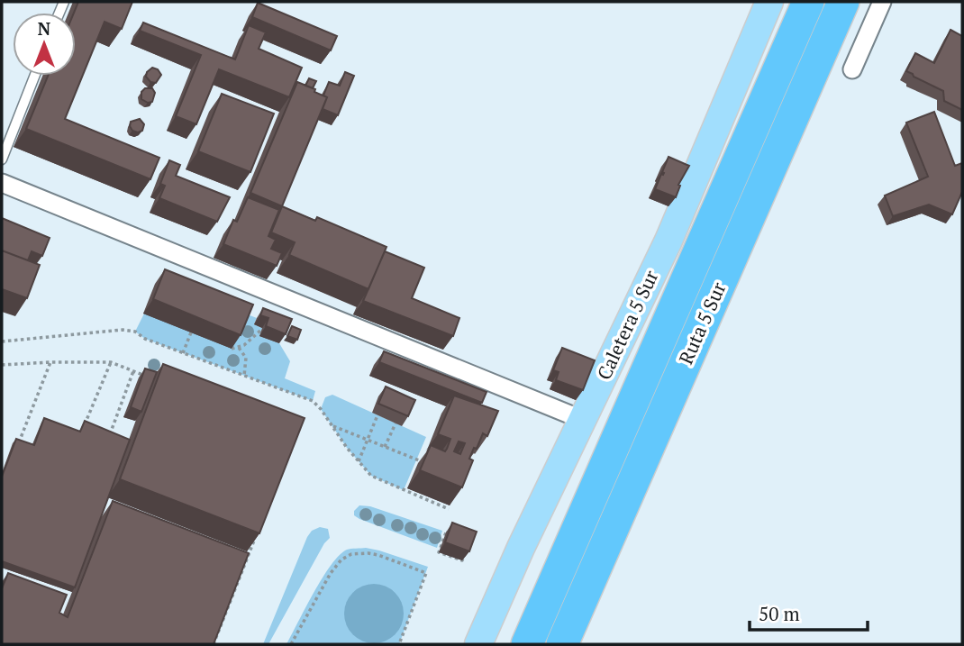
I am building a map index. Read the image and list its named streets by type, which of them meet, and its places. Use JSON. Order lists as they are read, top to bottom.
{
  "streets": {
    "highway": ["Ruta 5 Sur"],
    "main road": ["Caletera 5 Sur"]
  },
  "scale_bar": "50 m",
  "north": "top"
}
